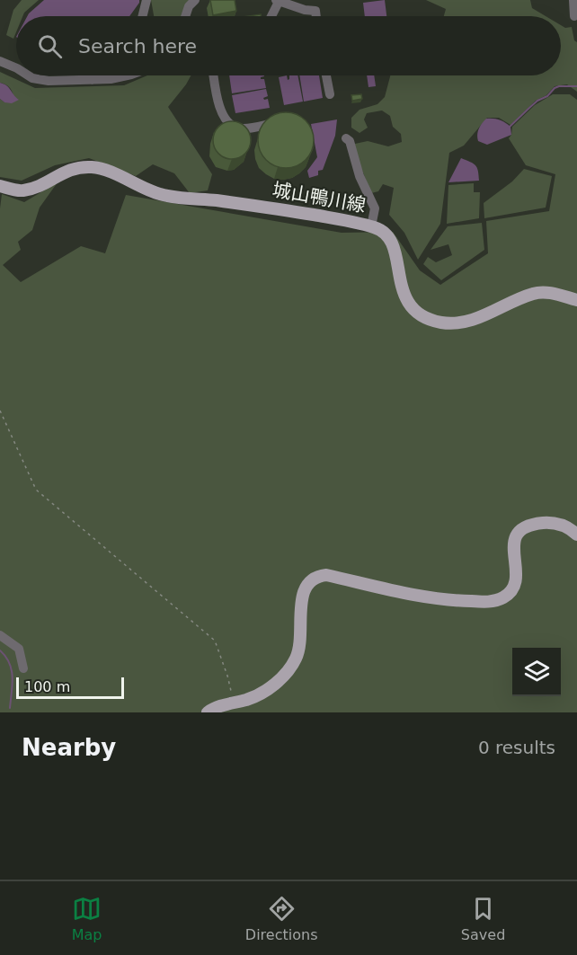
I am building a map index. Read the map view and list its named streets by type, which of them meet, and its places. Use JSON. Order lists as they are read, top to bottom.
{
  "streets": {
    "main road": ["城山鴨川線"]
  },
  "scale_bar": "100 m",
  "page": {
    "search": "Search here",
    "scale": "100 m",
    "heading": ["Nearby", "0 results"],
    "nav": ["Map", "Directions", "Saved"]
  }
}
